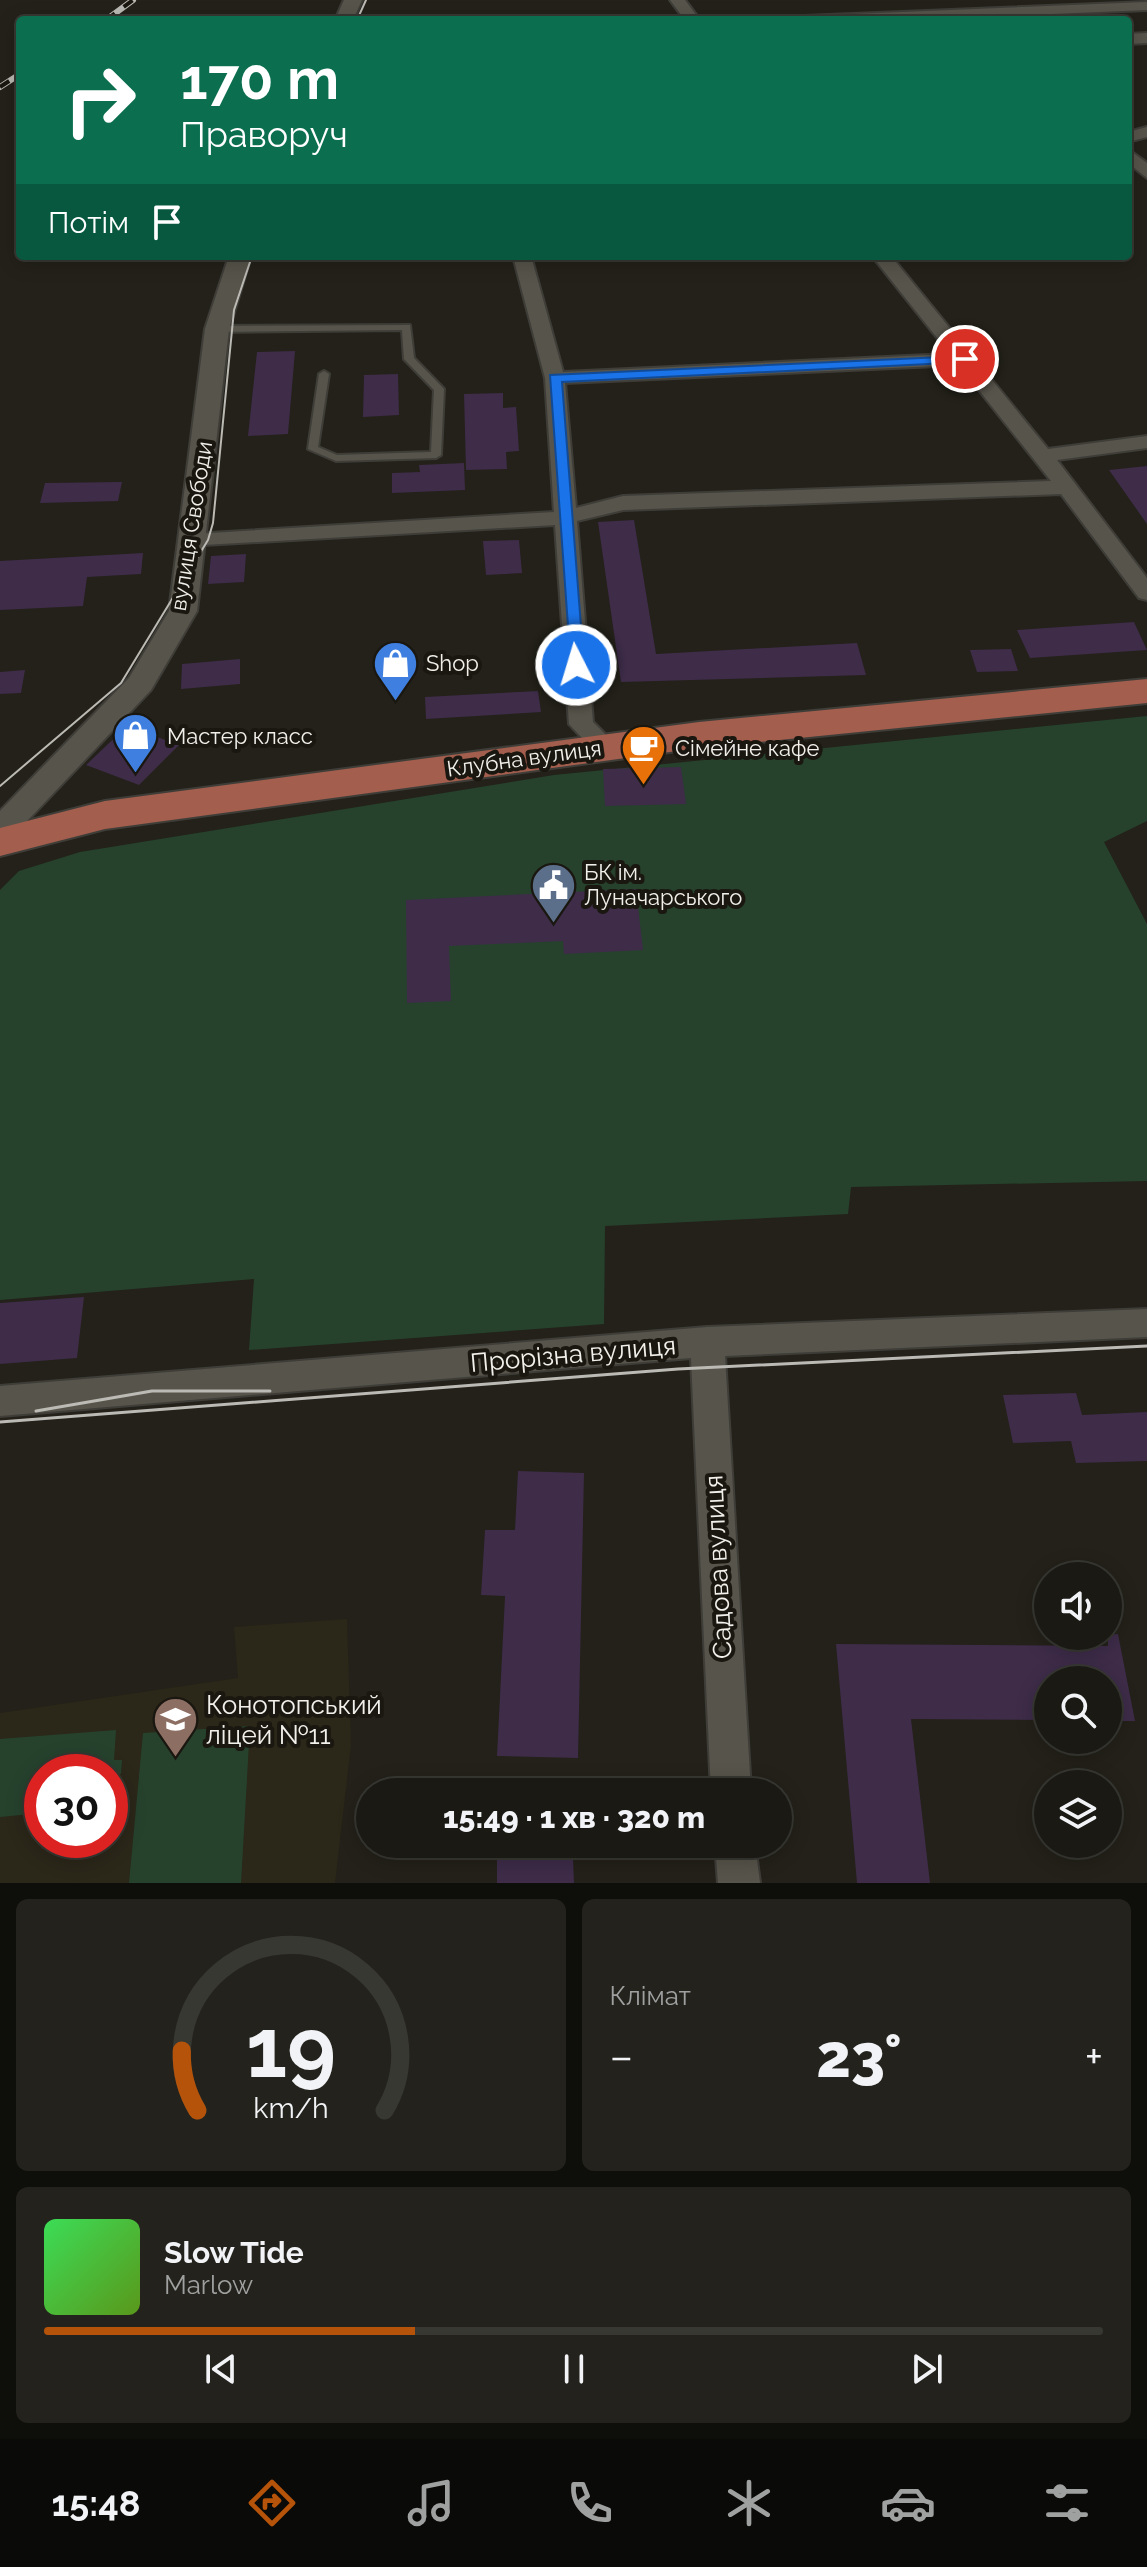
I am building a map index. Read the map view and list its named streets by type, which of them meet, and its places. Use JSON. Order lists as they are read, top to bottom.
{
  "streets": {
    "main road": ["Клубна вулиця"],
    "street": ["вулиця Свободи", "Прорізна вулиця", "Садова вулиця"]
  },
  "crossings": [
    ["Прорізна вулиця", "Садова вулиця"]
  ],
  "places": {
    "shop": ["Shop", "Мастер класс"],
    "cafe": ["Сімейне кафе"],
    "public building": ["БК ім. Луначарського"],
    "school or university": ["Конотопський ліцей №11"]
  },
  "page": {
    "turn": ["170 m", "Праворуч"],
    "then": "Потім",
    "limit": "30",
    "trip": "15:49 · 1 хв · 320 m",
    "tile": "Клімат",
    "heat": ["−", "23°", "+"],
    "song": ["Slow Tide", "Marlow"],
    "tabs": "15:48",
    "gauge": ["19", "km/h"]
  }
}
